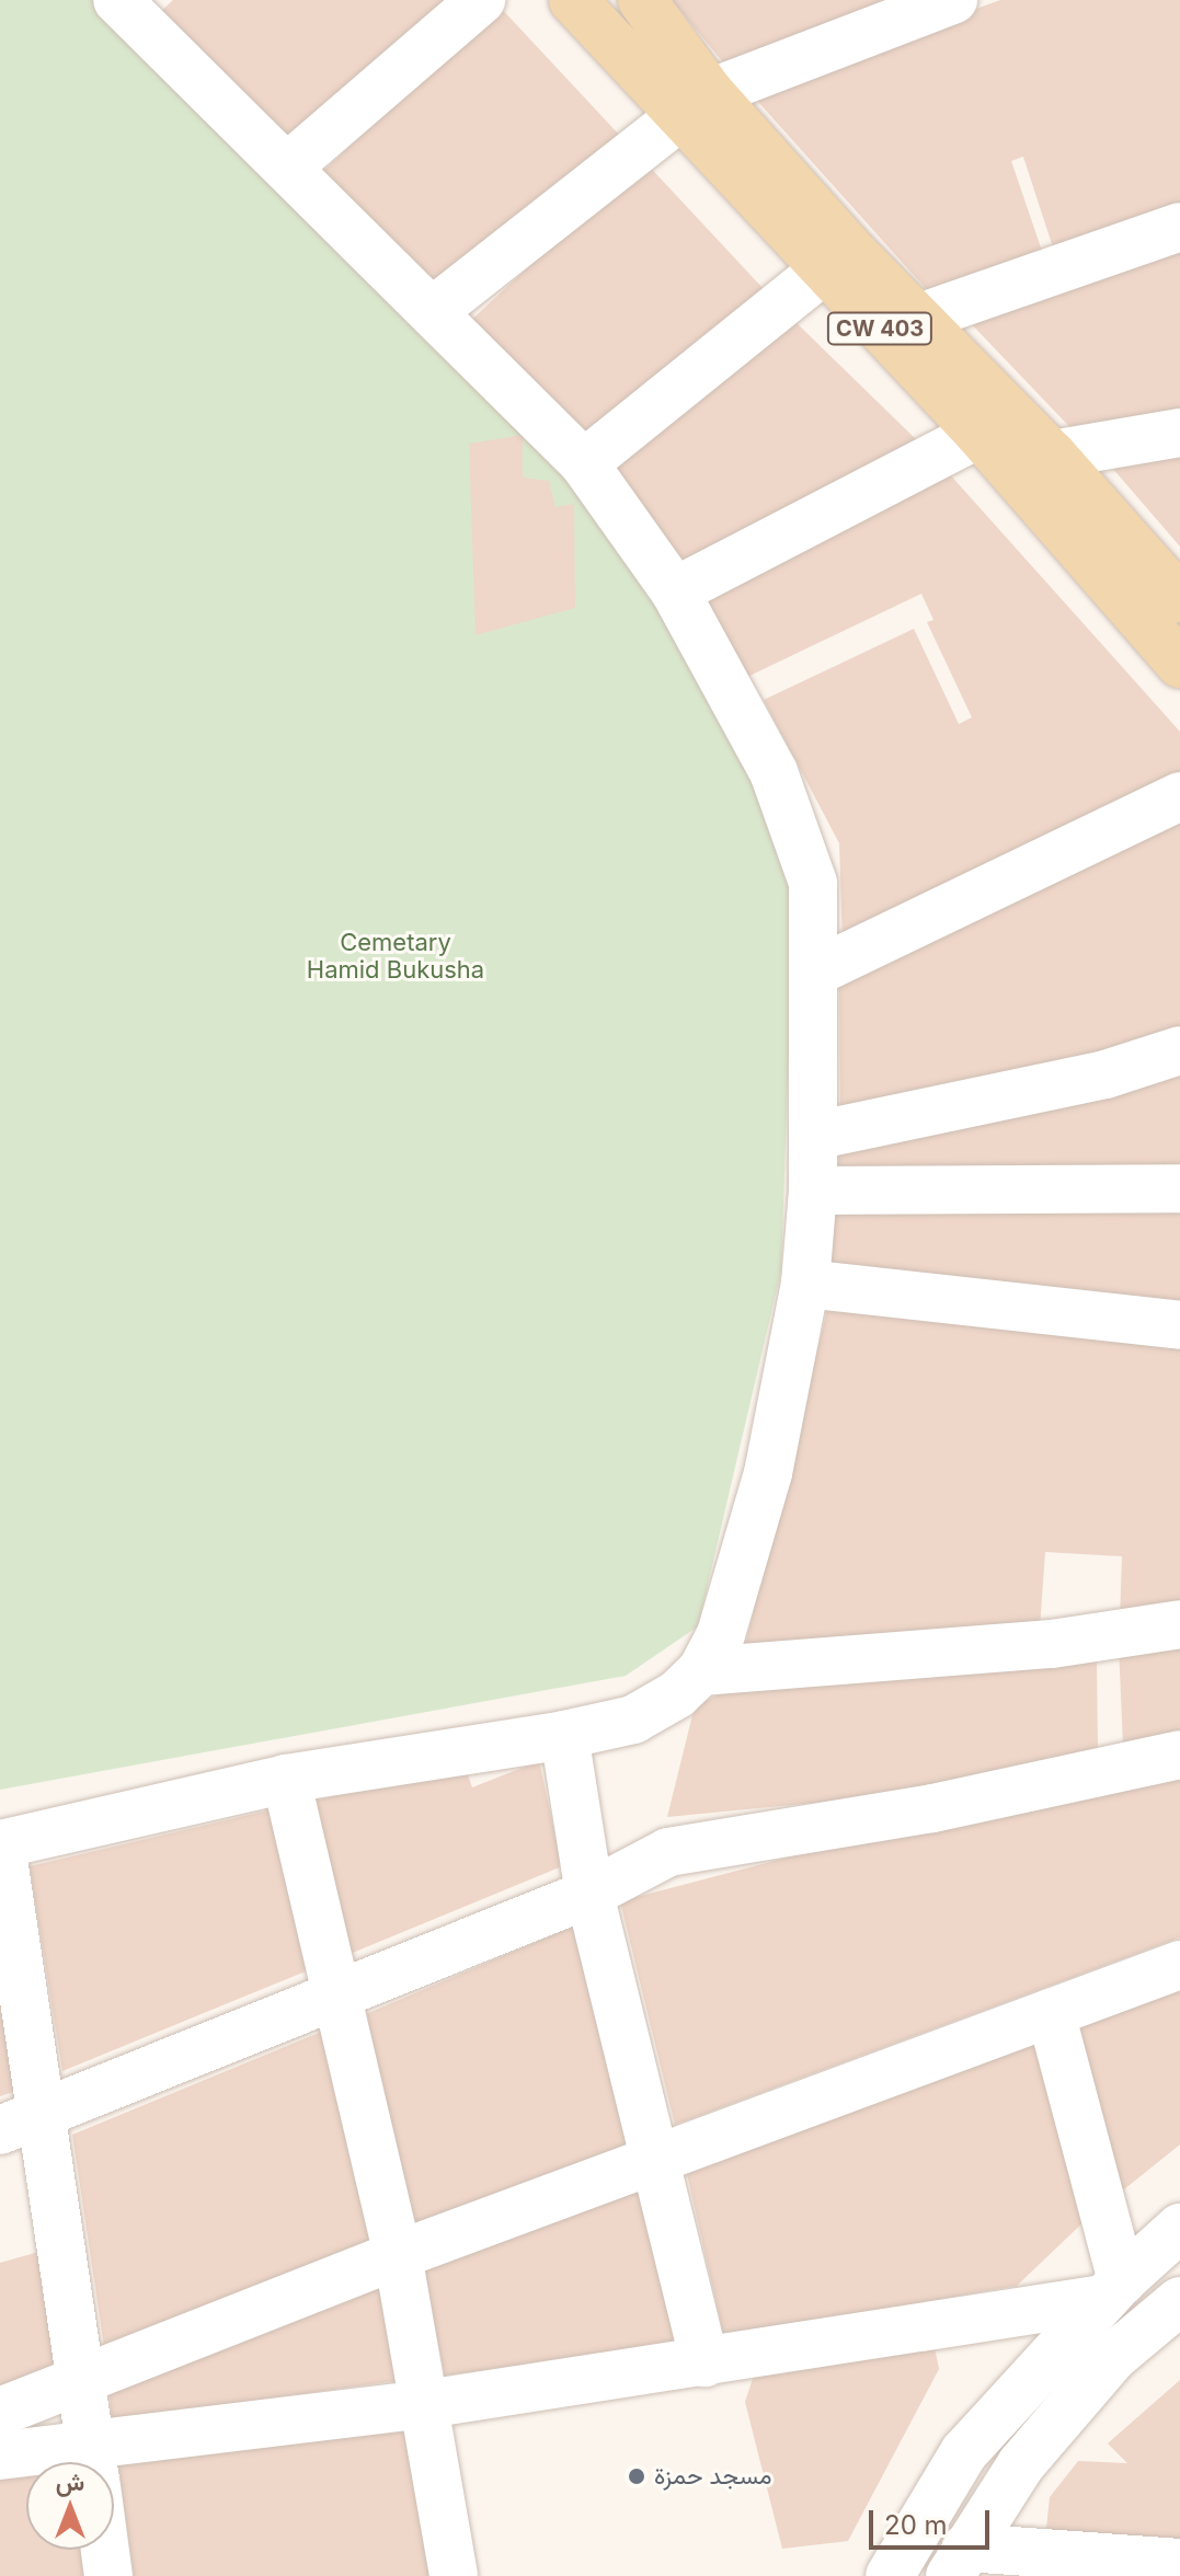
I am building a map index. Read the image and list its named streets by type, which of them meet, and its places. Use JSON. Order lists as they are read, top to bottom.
{
  "streets": {
    "main road": ["CW 403"]
  },
  "parks": ["Cemetary Hamid Bukusha"],
  "places": ["مسجد حمزة"],
  "scale_bar": "20 m",
  "north": "top"
}
